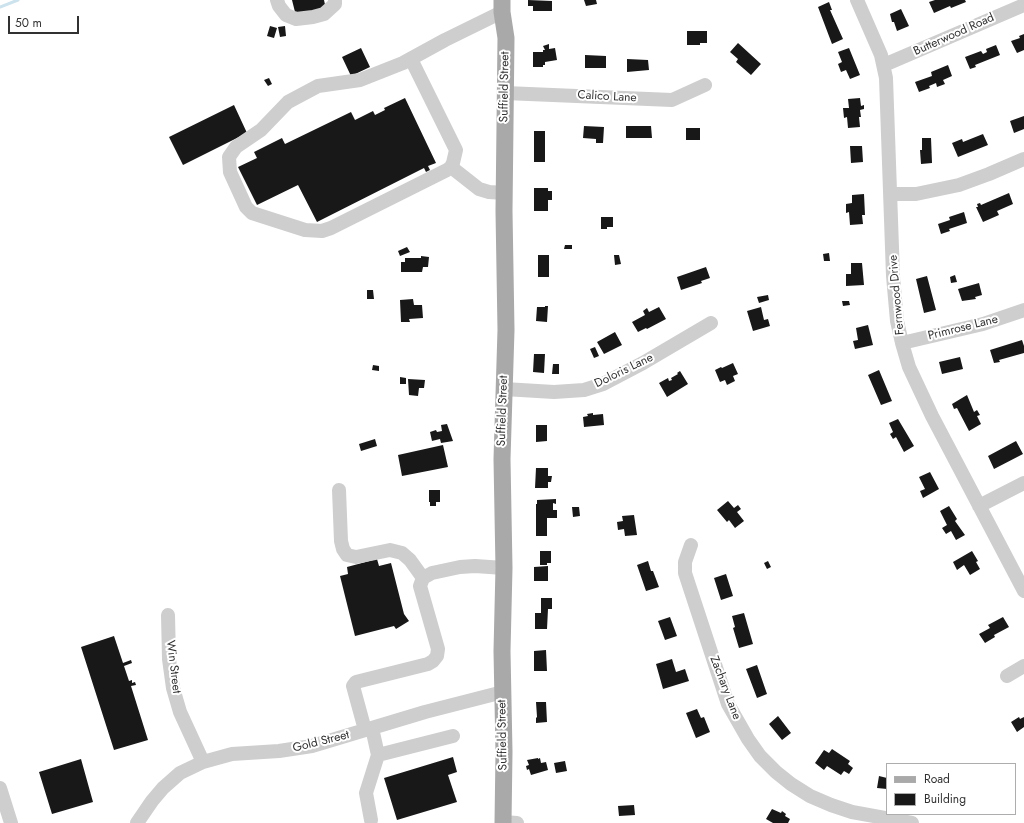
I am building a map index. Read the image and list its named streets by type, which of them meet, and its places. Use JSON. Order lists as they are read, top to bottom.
{
  "streets": {
    "main road": ["Suffield Street"],
    "street": [
      "Butterwood Road",
      "Calico Lane",
      "Fernwood Drive",
      "Primrose Lane",
      "Doloris Lane",
      "Win Street",
      "Zachary Lane",
      "Gold Street"
    ]
  },
  "crossings": [
    ["Butterwood Road", "Fernwood Drive"],
    ["Suffield Street", "Calico Lane"],
    ["Suffield Street", "Doloris Lane"],
    ["Suffield Street", "Gold Street"],
    ["Fernwood Drive", "Primrose Lane"],
    ["Win Street", "Gold Street"]
  ],
  "legend": ["Road", "Building"],
  "scale_bar": "50 m"
}
